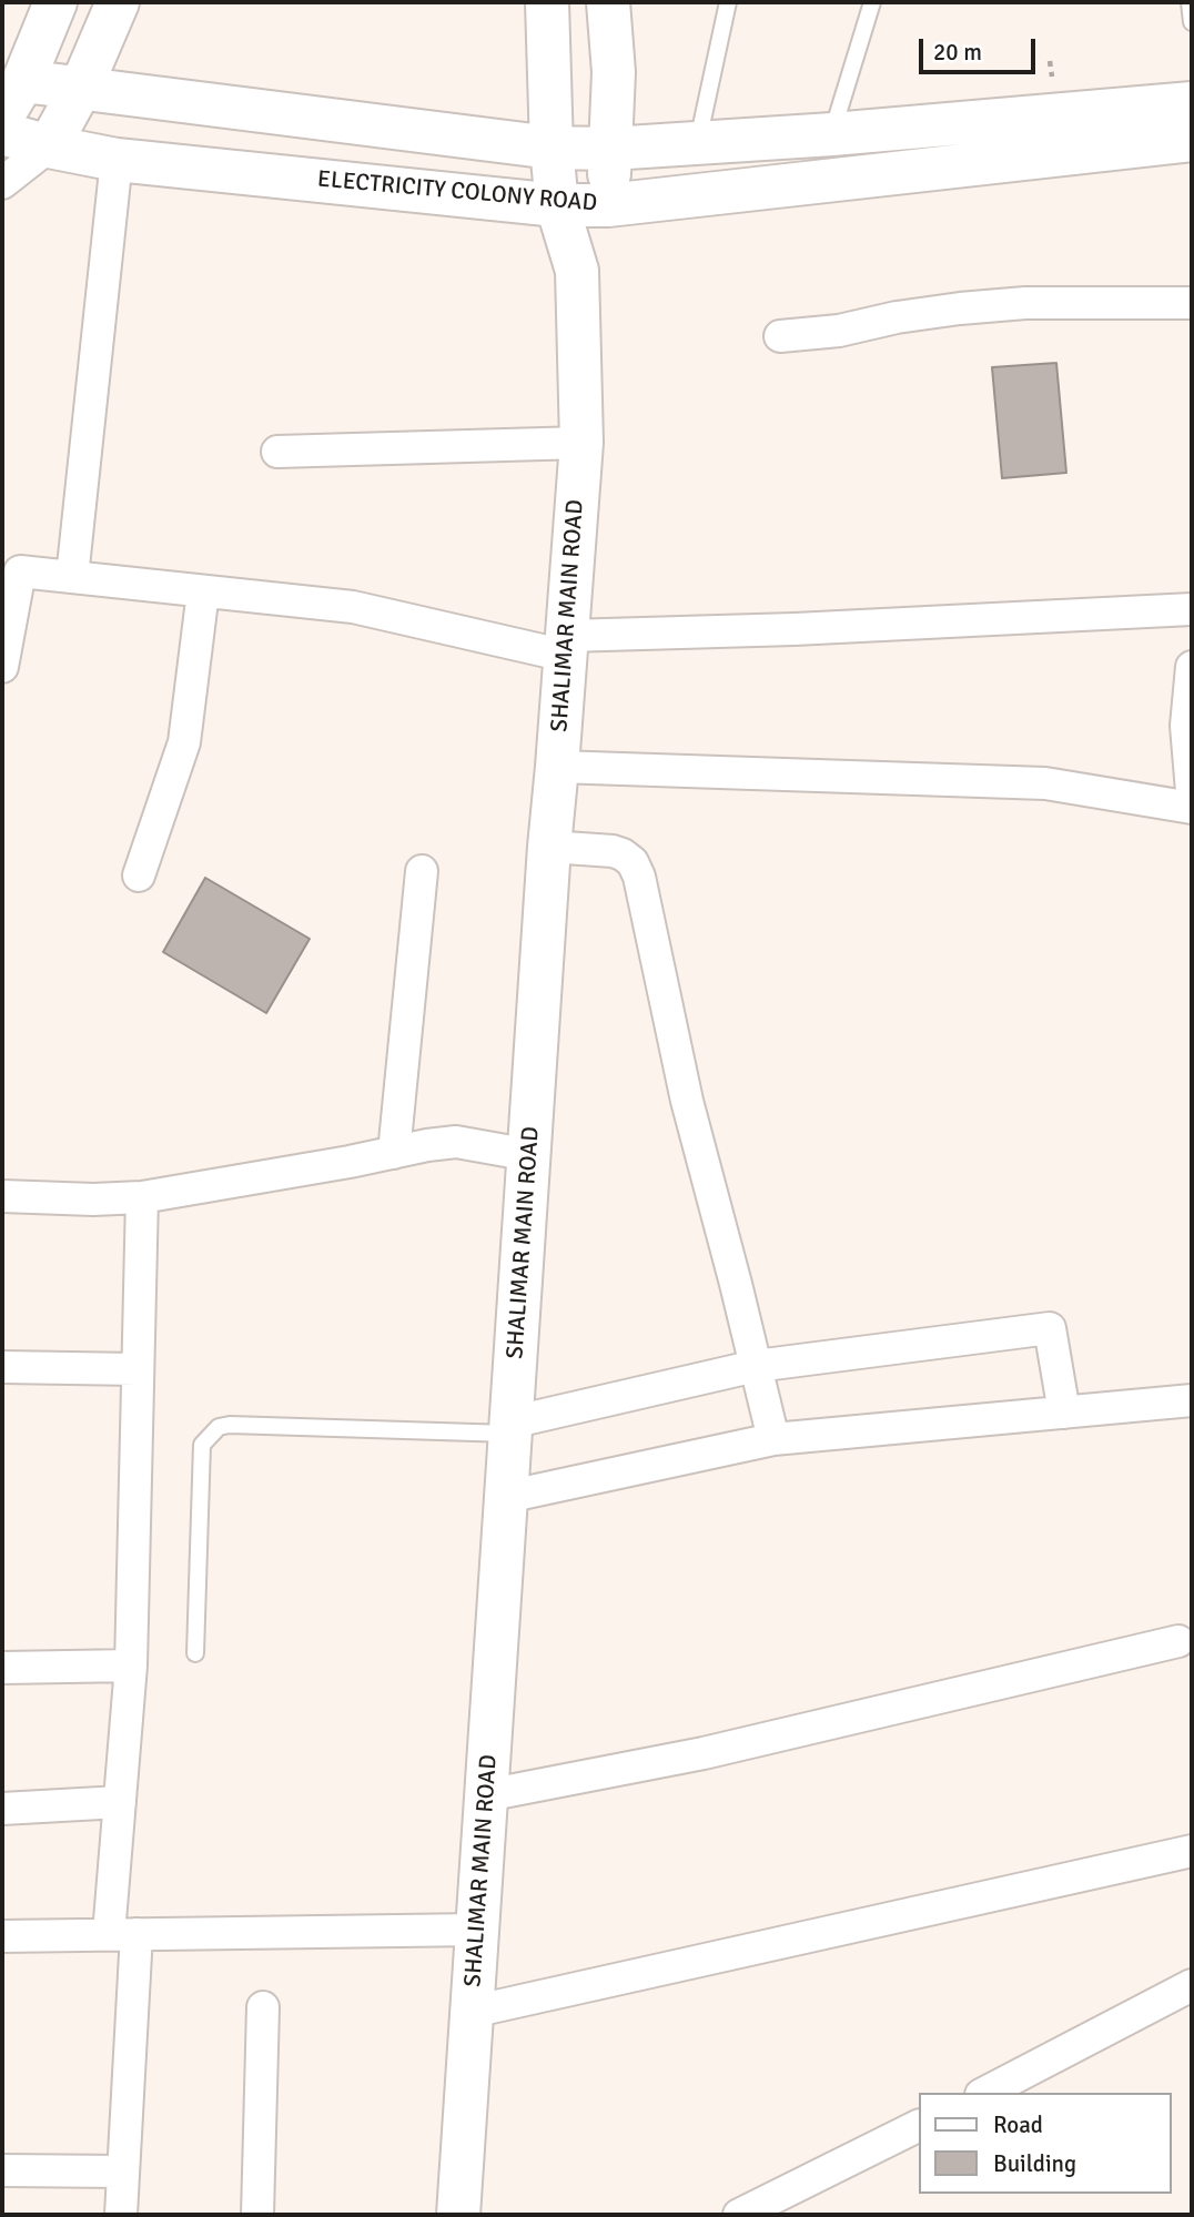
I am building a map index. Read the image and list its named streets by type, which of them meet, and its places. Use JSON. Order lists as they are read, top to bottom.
{
  "streets": {
    "street": ["ELECTRICITY COLONY ROAD", "SHALIMAR MAIN ROAD"]
  },
  "crossings": [
    ["ELECTRICITY COLONY ROAD", "SHALIMAR MAIN ROAD"]
  ],
  "legend": ["Road", "Building"],
  "scale_bar": "20 m"
}
